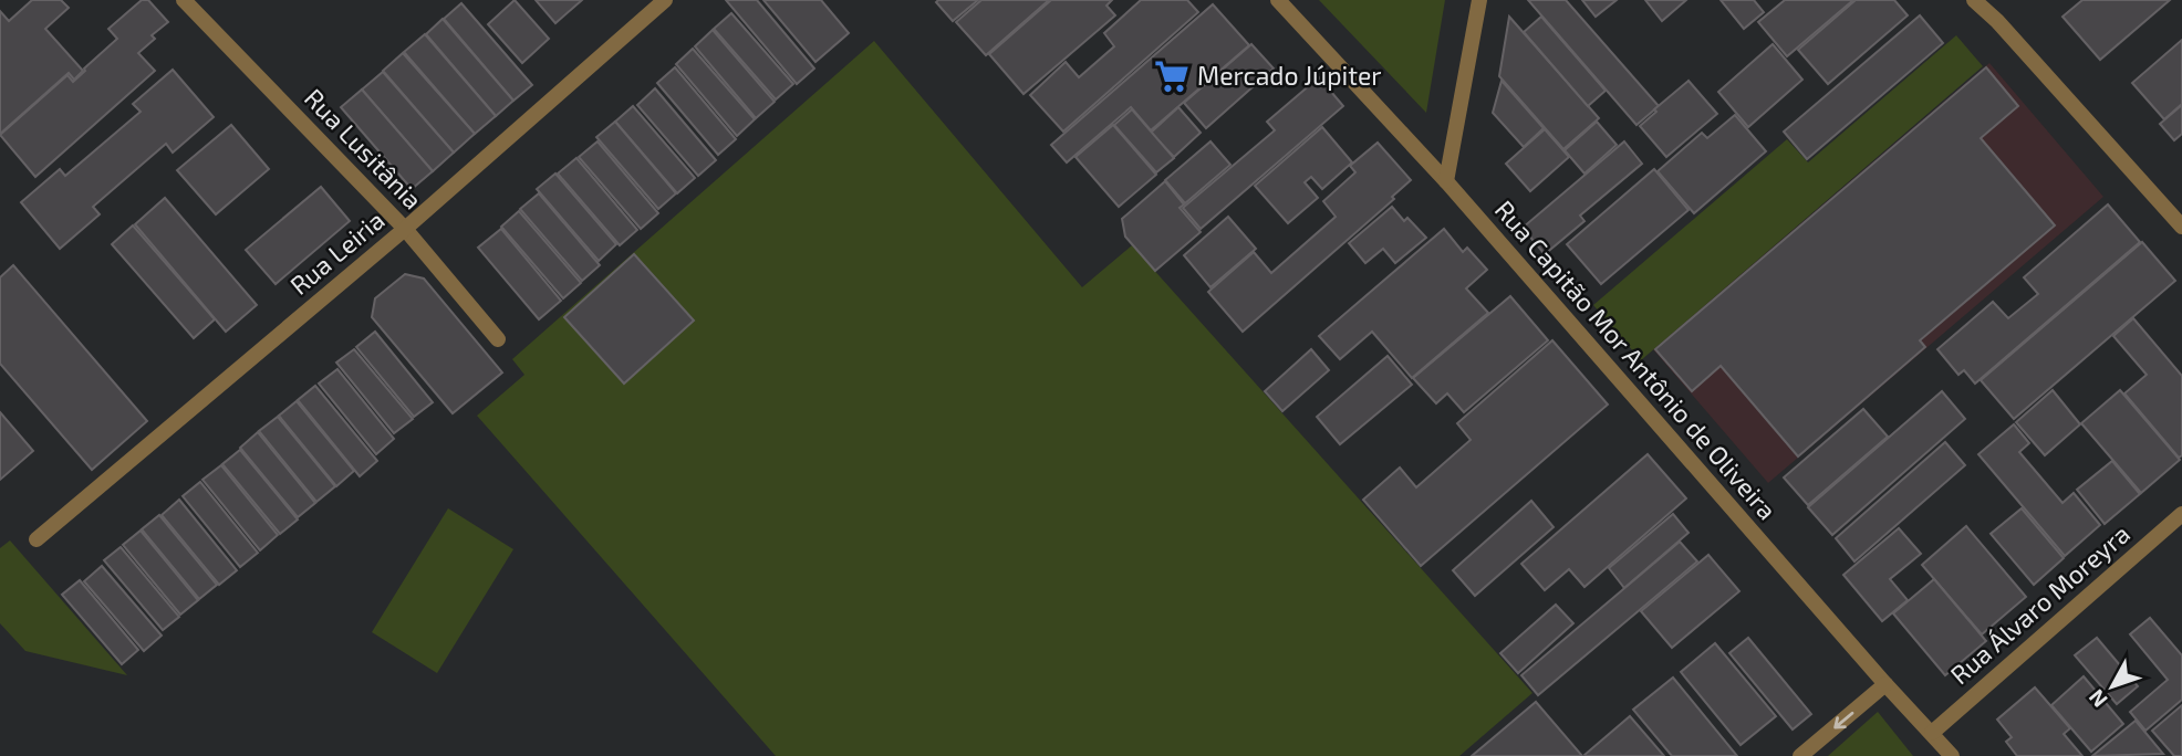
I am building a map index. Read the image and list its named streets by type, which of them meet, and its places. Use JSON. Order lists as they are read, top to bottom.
{
  "streets": {
    "street": [
      "Rua Lusitânia",
      "Rua Leiria",
      "Rua Capitão Mor Antônio de Oliveira",
      "Rua Álvaro Moreyra"
    ]
  },
  "crossings": [
    ["Rua Lusitânia", "Rua Leiria"],
    ["Rua Capitão Mor Antônio de Oliveira", "Rua Álvaro Moreyra"]
  ],
  "places": {
    "supermarket": ["Mercado Júpiter"]
  },
  "north": "bottom left"
}
